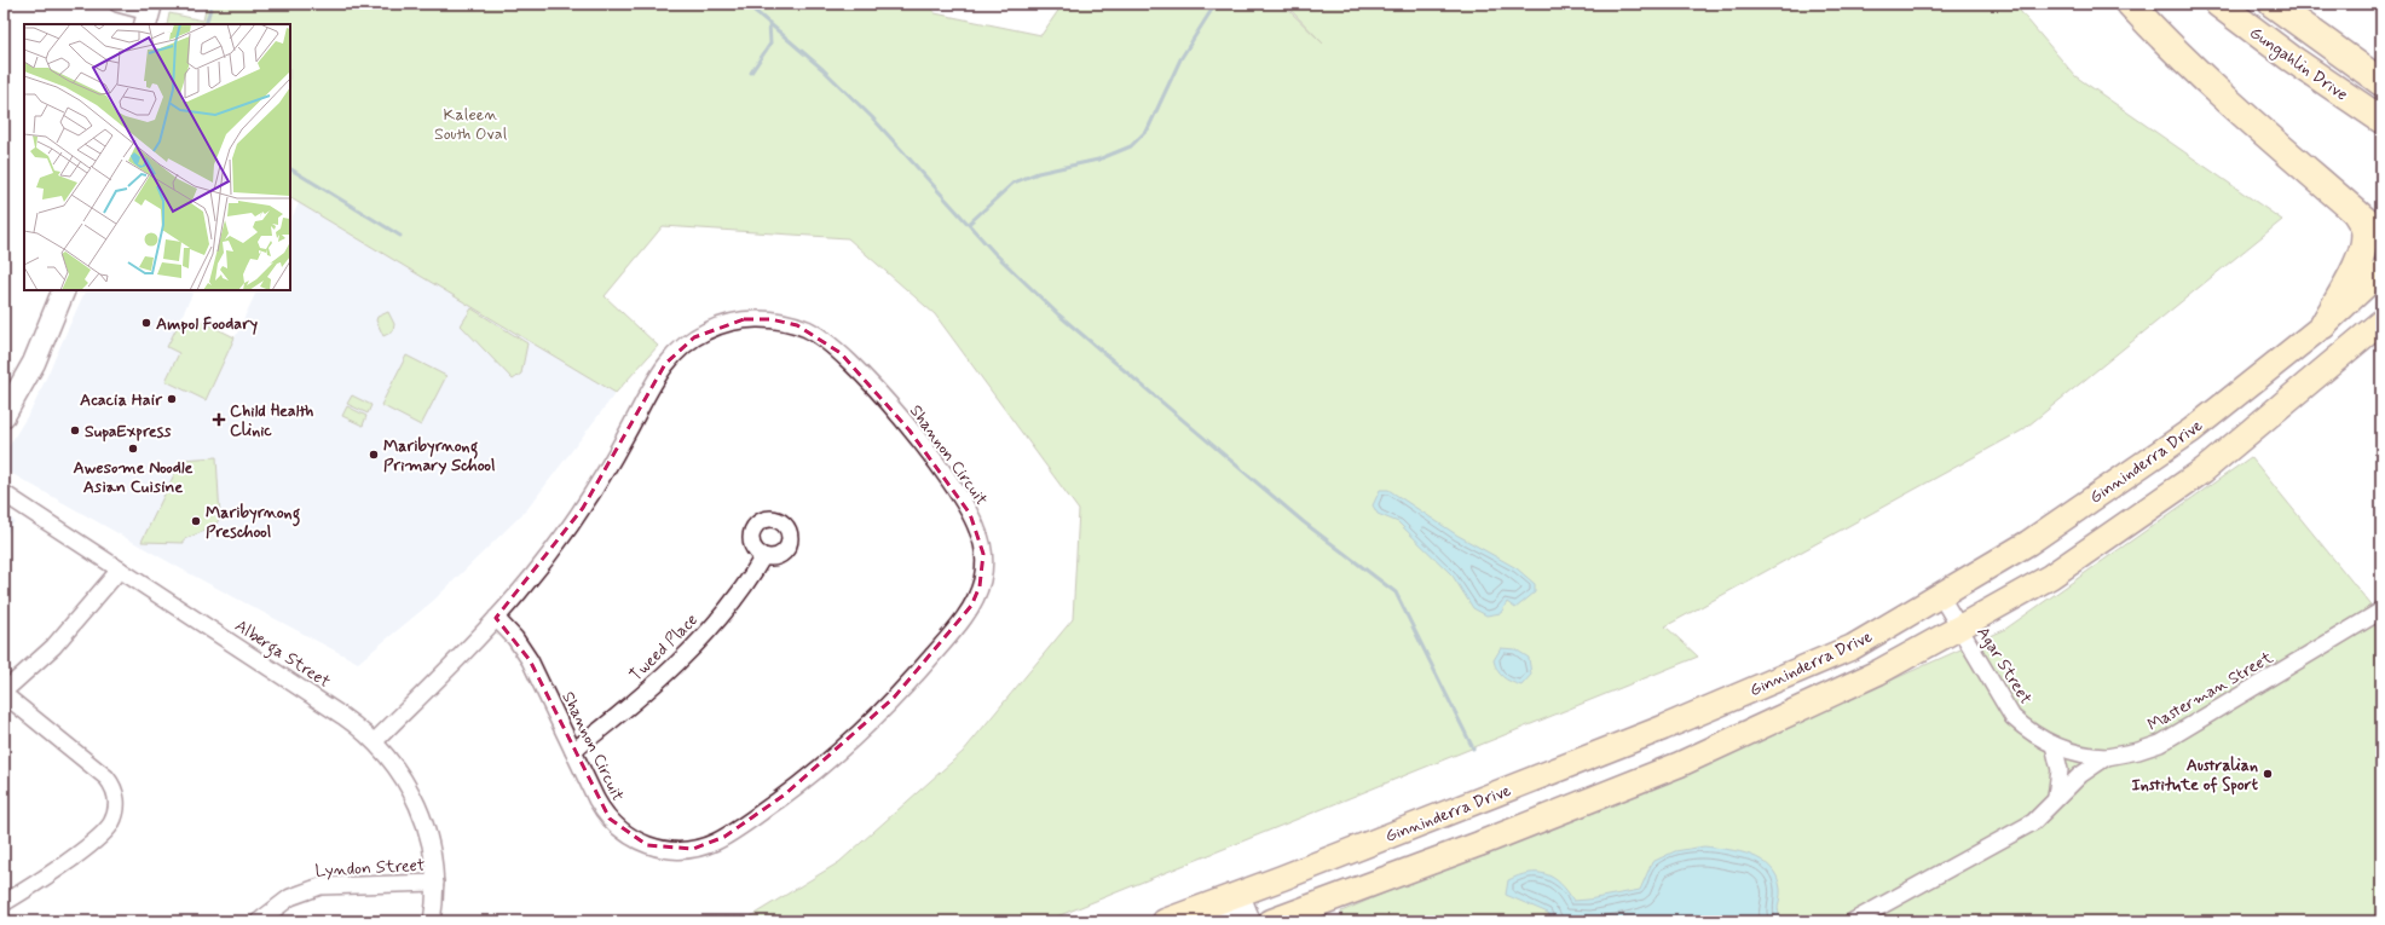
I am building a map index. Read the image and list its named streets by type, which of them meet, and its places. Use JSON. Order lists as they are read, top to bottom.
{
  "streets": {
    "highway": ["Gungahlin Drive"],
    "main road": ["Ginninderra Drive"],
    "street": [
      "Shannon Circuit",
      "Tweed Place",
      "Alberga Street",
      "Agar Street",
      "Masterman Street",
      "Lyndon Street"
    ]
  },
  "crossings": [
    ["Shannon Circuit", "Tweed Place"],
    ["Shannon Circuit", "Alberga Street"],
    ["Ginninderra Drive", "Agar Street"],
    ["Alberga Street", "Lyndon Street"],
    ["Agar Street", "Masterman Street"]
  ],
  "parks": ["Kaleen South Oval"],
  "places": {
    "other": [
      "Ampol Foodary",
      "Acacia Hair",
      "SupaExpress",
      "Awesome Noodle Asian Cuisine",
      "Maribyrnong Primary School",
      "Maribyrnong Preschool",
      "Australian Institute of Sport"
    ],
    "health": ["Child Health Clinic"]
  }
}
